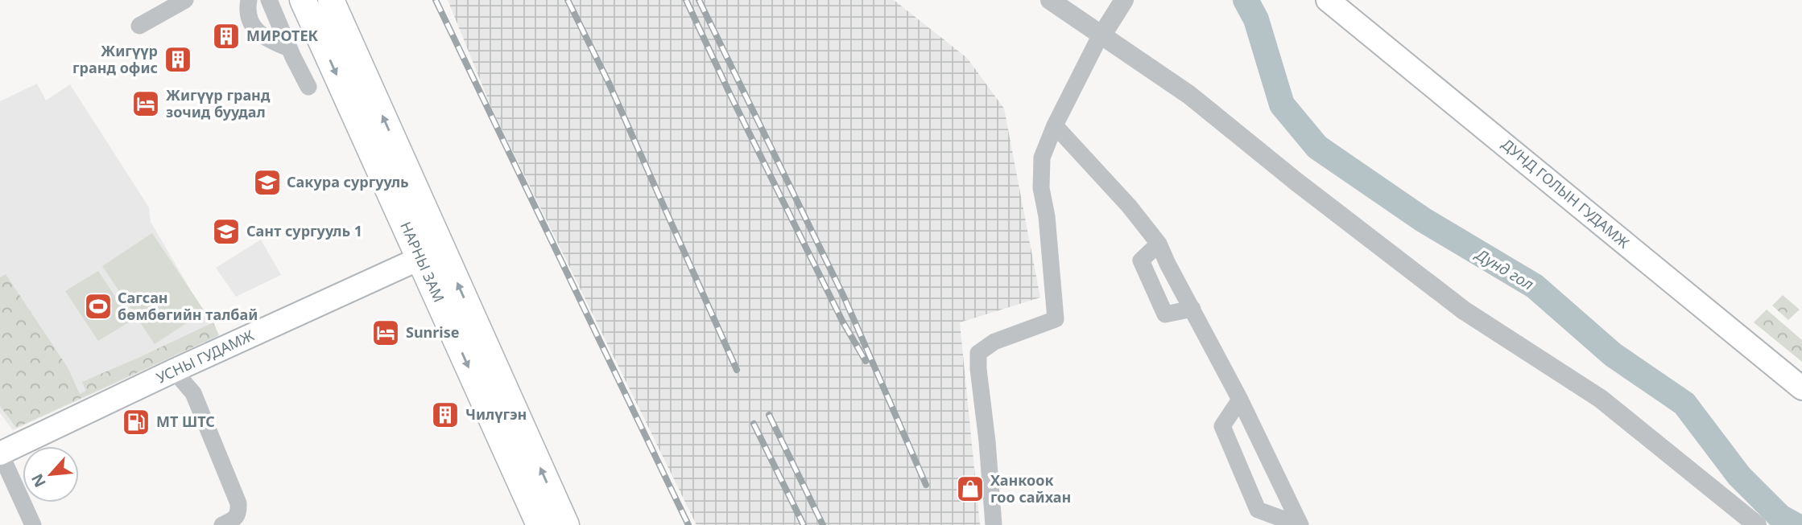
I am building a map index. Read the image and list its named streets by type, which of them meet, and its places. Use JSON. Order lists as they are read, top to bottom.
{
  "streets": {
    "main road": ["ДУНД ГОЛЫН ГУДАМЖ", "НАРНЫ ЗАМ", "УСНЫ ГУДАМЖ"]
  },
  "crossings": [
    ["НАРНЫ ЗАМ", "УСНЫ ГУДАМЖ"]
  ],
  "water": ["Дунд гол"],
  "places": {
    "building": ["МИРОТЕК", "Жигүүр гранд офис", "Чилүгэн"],
    "hotel": ["Жигүүр гранд зочид буудал", "Sunrise"],
    "school or university": ["Сакура сургууль", "Сант сургууль 1"],
    "sports": ["Сагсан бөмбөгийн талбай"],
    "fuel station": ["МТ ШТС"],
    "shop": ["Ханкоок гоо сайхан"]
  },
  "north": "bottom left"
}
